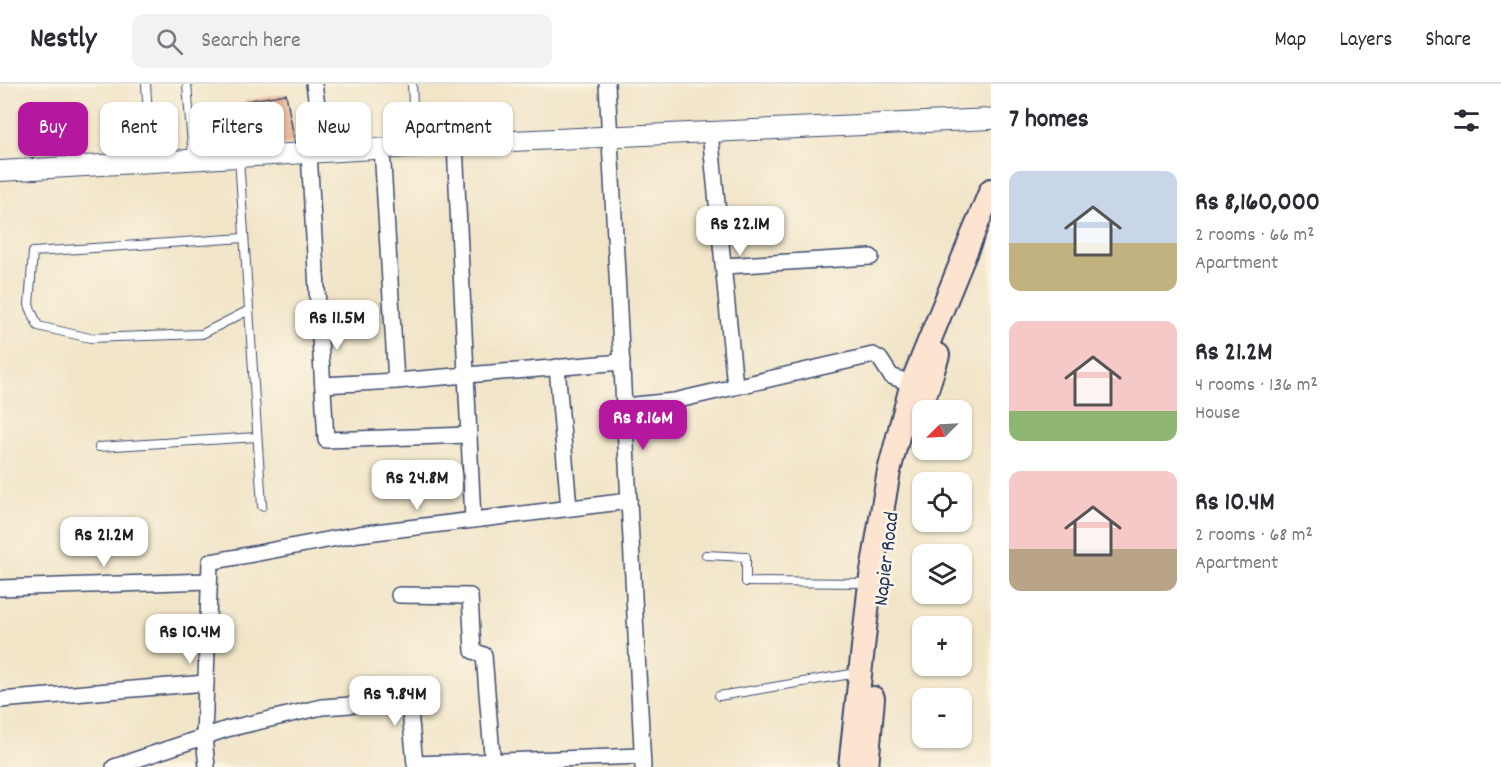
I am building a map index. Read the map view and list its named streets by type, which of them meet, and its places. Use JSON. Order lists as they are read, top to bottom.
{
  "streets": {
    "main road": ["Napier Road"]
  },
  "north": "bottom left",
  "page": {
    "header": "Nestly",
    "search": "Search here",
    "nav": ["Map", "Layers", "Share"],
    "heading": "7 homes",
    "chip": [
      "Buy",
      "Rent",
      "Filters",
      "New",
      "Apartment"
    ],
    "list": [
      {
        "name": "Rs 8,160,000",
        "note": "2 rooms · 66 m² · Apartment"
      },
      {
        "name": "Rs 21.2M",
        "note": "4 rooms · 136 m² · House"
      },
      {
        "name": "Rs 10.4M",
        "note": "2 rooms · 68 m² · Apartment"
      }
    ],
    "price": [
      "Rs 22.1M",
      "Rs 11.5M",
      "Rs 8.16M",
      "Rs 24.8M",
      "Rs 21.2M",
      "Rs 10.4M",
      "Rs 9.84M"
    ],
    "map_buttons": ["+", "−"]
  }
}
